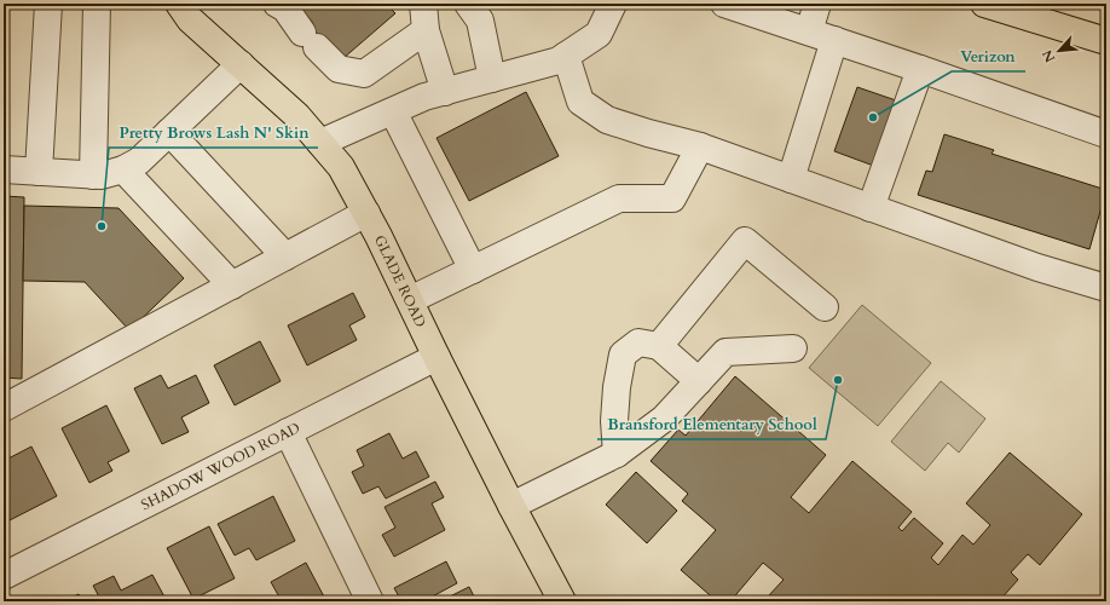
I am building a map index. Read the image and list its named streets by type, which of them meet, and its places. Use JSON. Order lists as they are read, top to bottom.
{
  "streets": {
    "main road": ["GLADE ROAD"],
    "street": ["SHADOW WOOD ROAD"]
  },
  "crossings": [
    ["GLADE ROAD", "SHADOW WOOD ROAD"]
  ],
  "places": ["Verizon", "Pretty Brows Lash N' Skin", "Bransford Elementary School"],
  "north": "bottom left"
}
